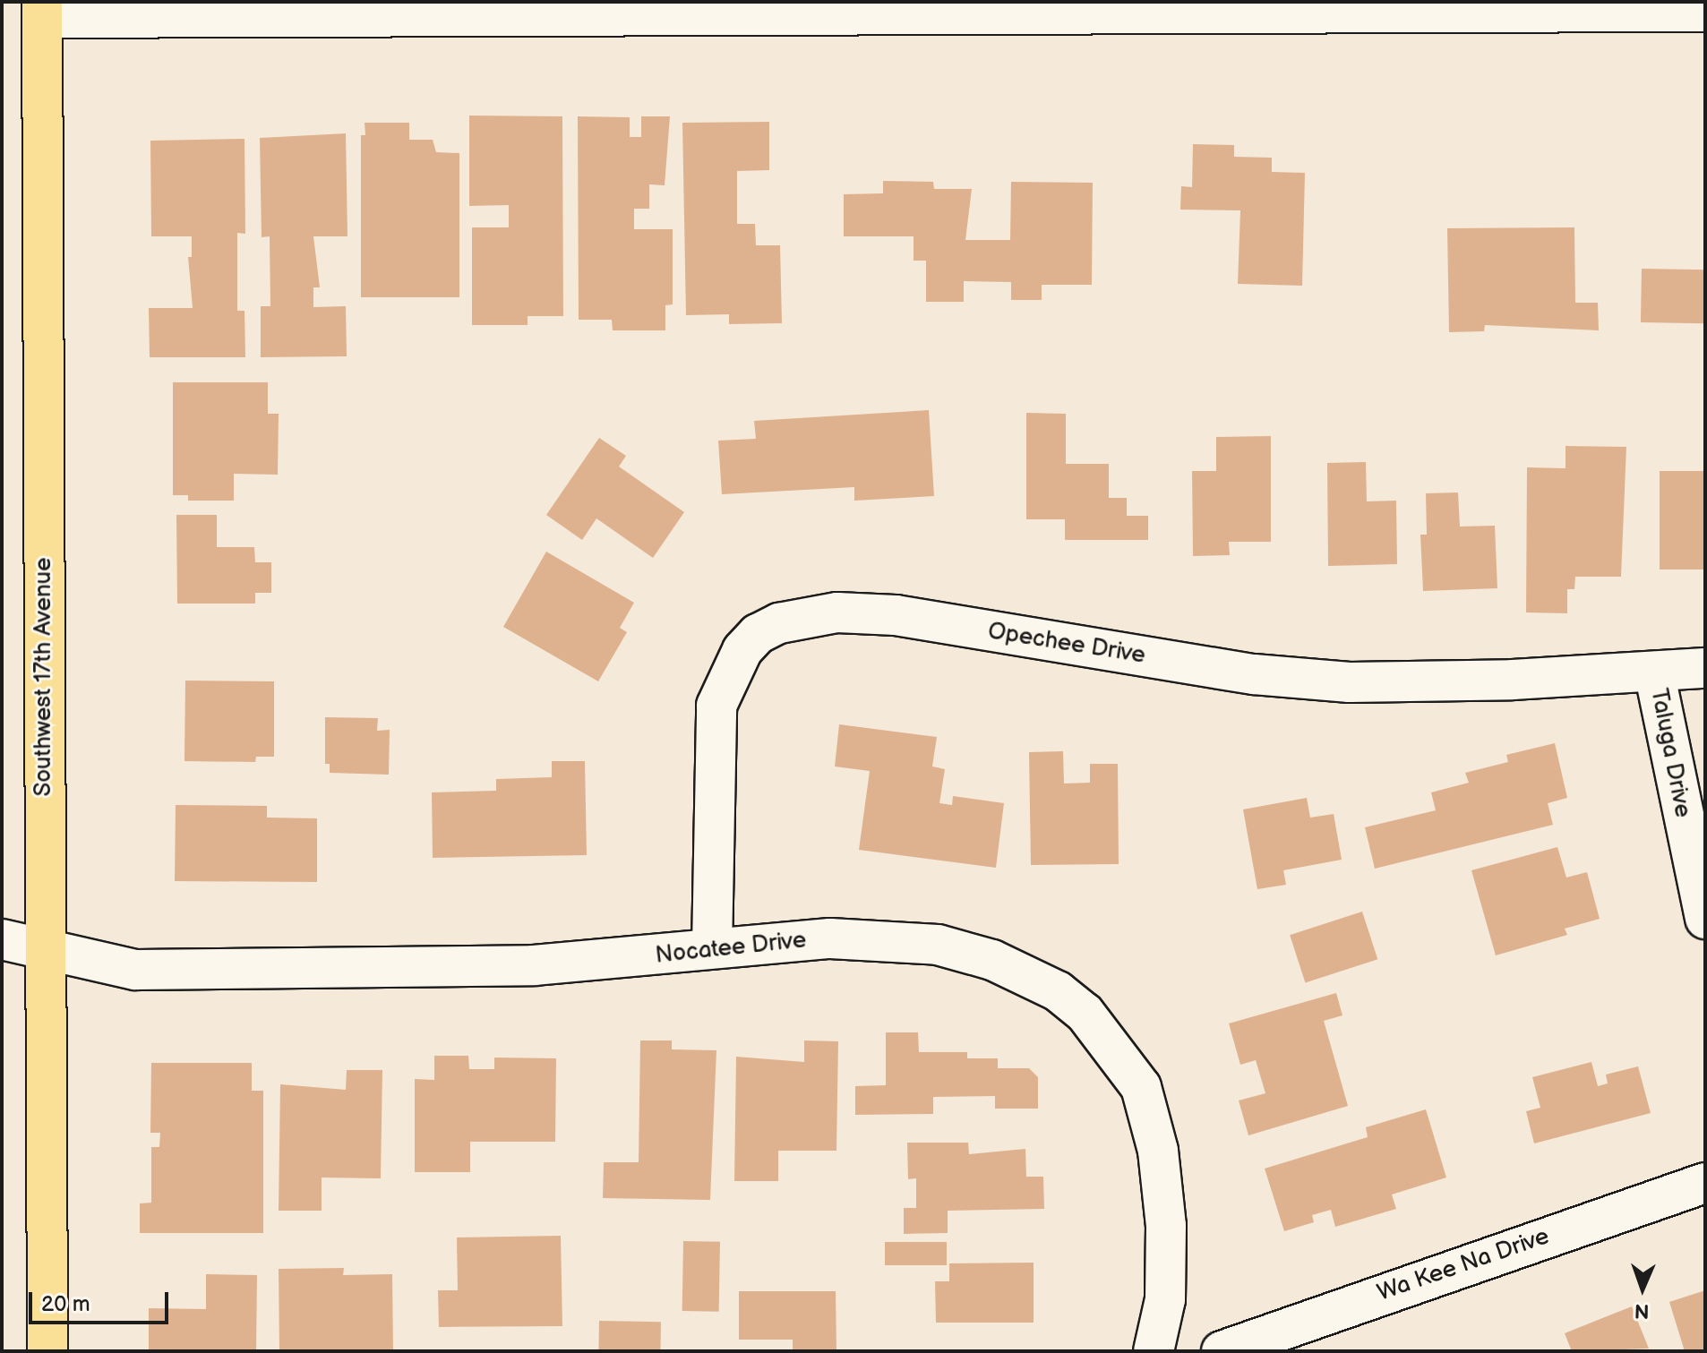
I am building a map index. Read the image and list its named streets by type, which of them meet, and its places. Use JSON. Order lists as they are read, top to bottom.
{
  "streets": {
    "main road": ["Southwest 17th Avenue"],
    "street": [
      "Opechee Drive",
      "Taluga Drive",
      "Nocatee Drive",
      "Wa Kee Na Drive"
    ]
  },
  "crossings": [
    ["Opechee Drive", "Taluga Drive"],
    ["Opechee Drive", "Nocatee Drive"],
    ["Southwest 17th Avenue", "Nocatee Drive"]
  ],
  "scale_bar": "20 m",
  "north": "bottom"
}
